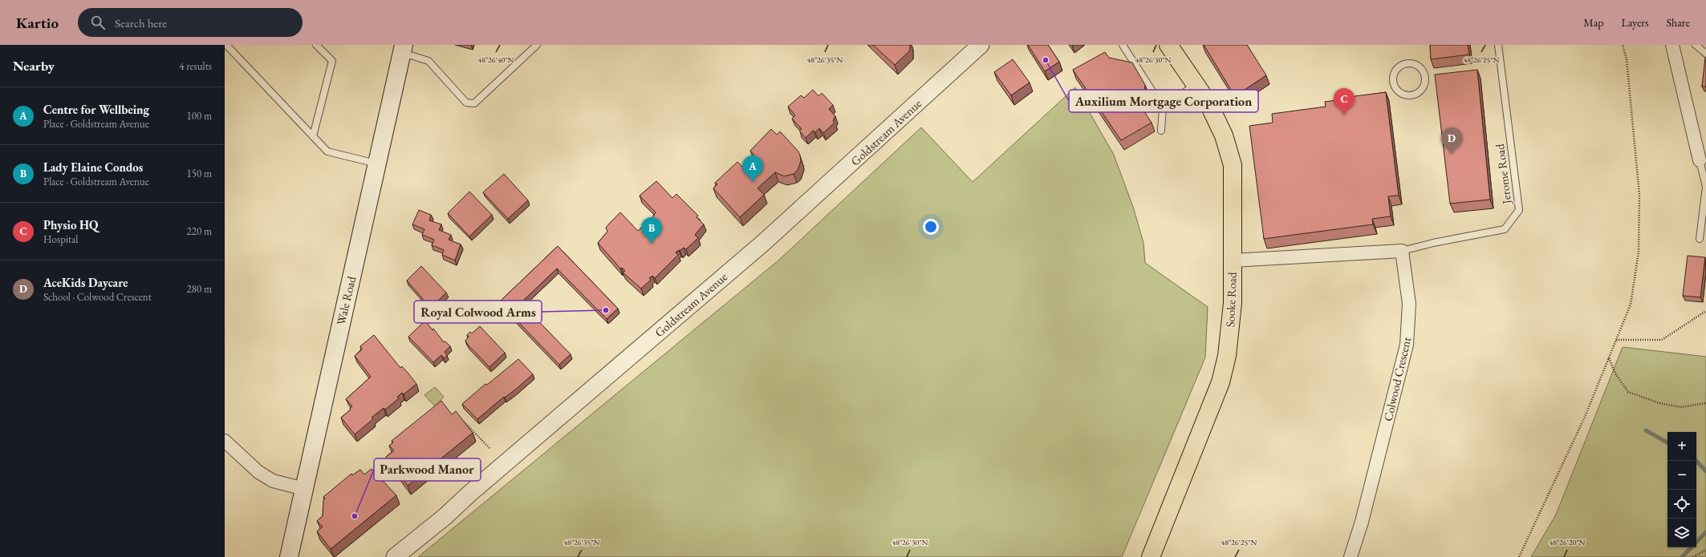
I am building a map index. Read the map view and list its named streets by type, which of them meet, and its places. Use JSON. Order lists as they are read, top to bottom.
{
  "streets": {
    "main road": ["Sooke Road", "Wale Road"],
    "street": ["Goldstream Avenue", "Colwood Crescent"],
    "lane": ["Jerome Road"]
  },
  "crossings": [
    ["Jerome Road", "Colwood Crescent"]
  ],
  "places": ["Auxilium Mortgage Corporation", "Royal Colwood Arms", "Parkwood Manor"],
  "page": {
    "header": "Kartio",
    "search": "Search here",
    "nav": ["Map", "Layers", "Share"],
    "heading": ["Nearby", "4 results"],
    "list": [
      {
        "mark": "A",
        "name": "Centre for Wellbeing",
        "note": "Place · Goldstream Avenue",
        "value": "100 m"
      },
      {
        "mark": "B",
        "name": "Lady Elaine Condos",
        "note": "Place · Goldstream Avenue",
        "value": "150 m"
      },
      {
        "mark": "C",
        "name": "Physio HQ",
        "note": "Hospital",
        "value": "220 m"
      },
      {
        "mark": "D",
        "name": "AceKids Daycare",
        "note": "School · Colwood Crescent",
        "value": "280 m"
      }
    ],
    "pins": [
      "C",
      "D",
      "A",
      "B"
    ],
    "map_buttons": ["+", "−"]
  },
  "coordinates": [
    "48°26'40\"N",
    "48°26'35\"N",
    "48°26'30\"N",
    "48°26'25\"N",
    "48°26'20\"N"
  ]
}
